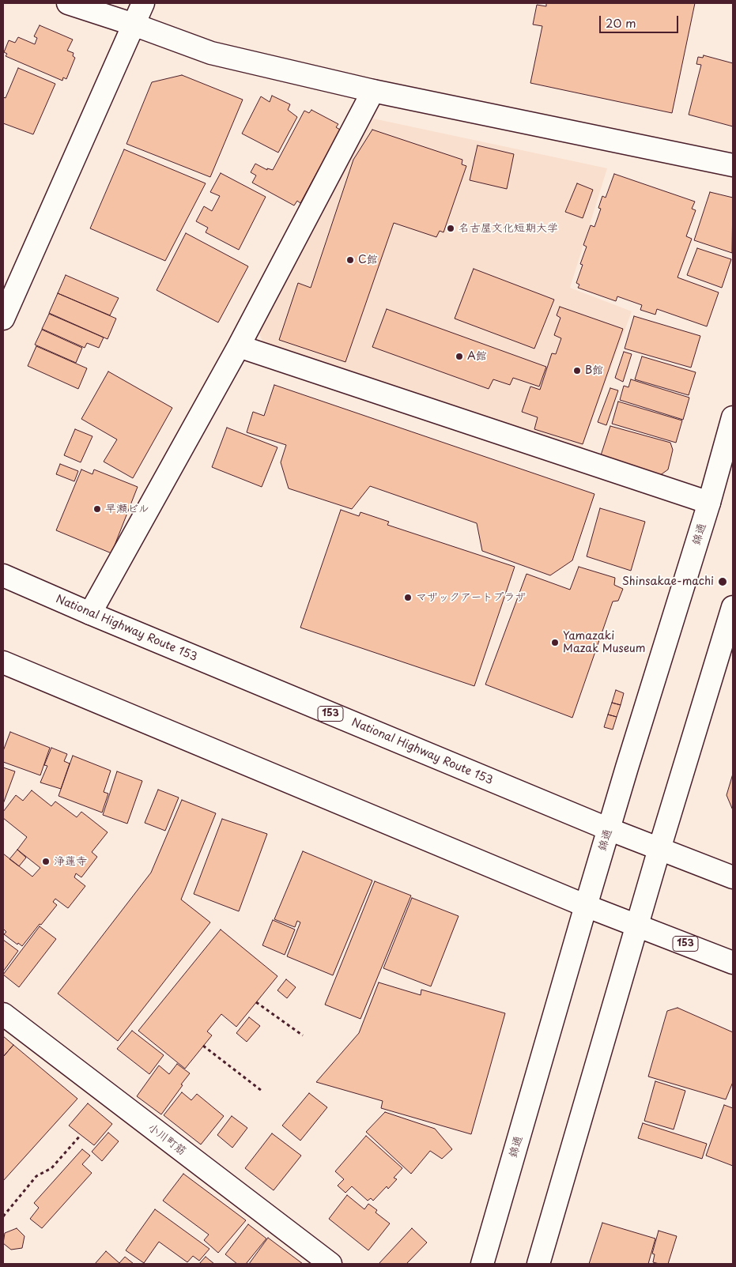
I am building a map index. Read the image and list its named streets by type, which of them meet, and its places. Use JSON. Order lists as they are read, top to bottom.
{
  "streets": {
    "main road": [
      "錦通",
      "National Highway Route 153",
      "153",
      "小川町筋"
    ]
  },
  "crossings": [
    ["錦通", "National Highway Route 153"],
    ["錦通", "153"]
  ],
  "places": [
    "名古屋文化短期大学",
    "C館",
    "A館",
    "B館",
    "早瀬ビル",
    "Shinsakae-machi",
    "マザックアートプラザ",
    "Yamazaki Mazak Museum",
    "浄蓮寺"
  ],
  "scale_bar": "20 m"
}
